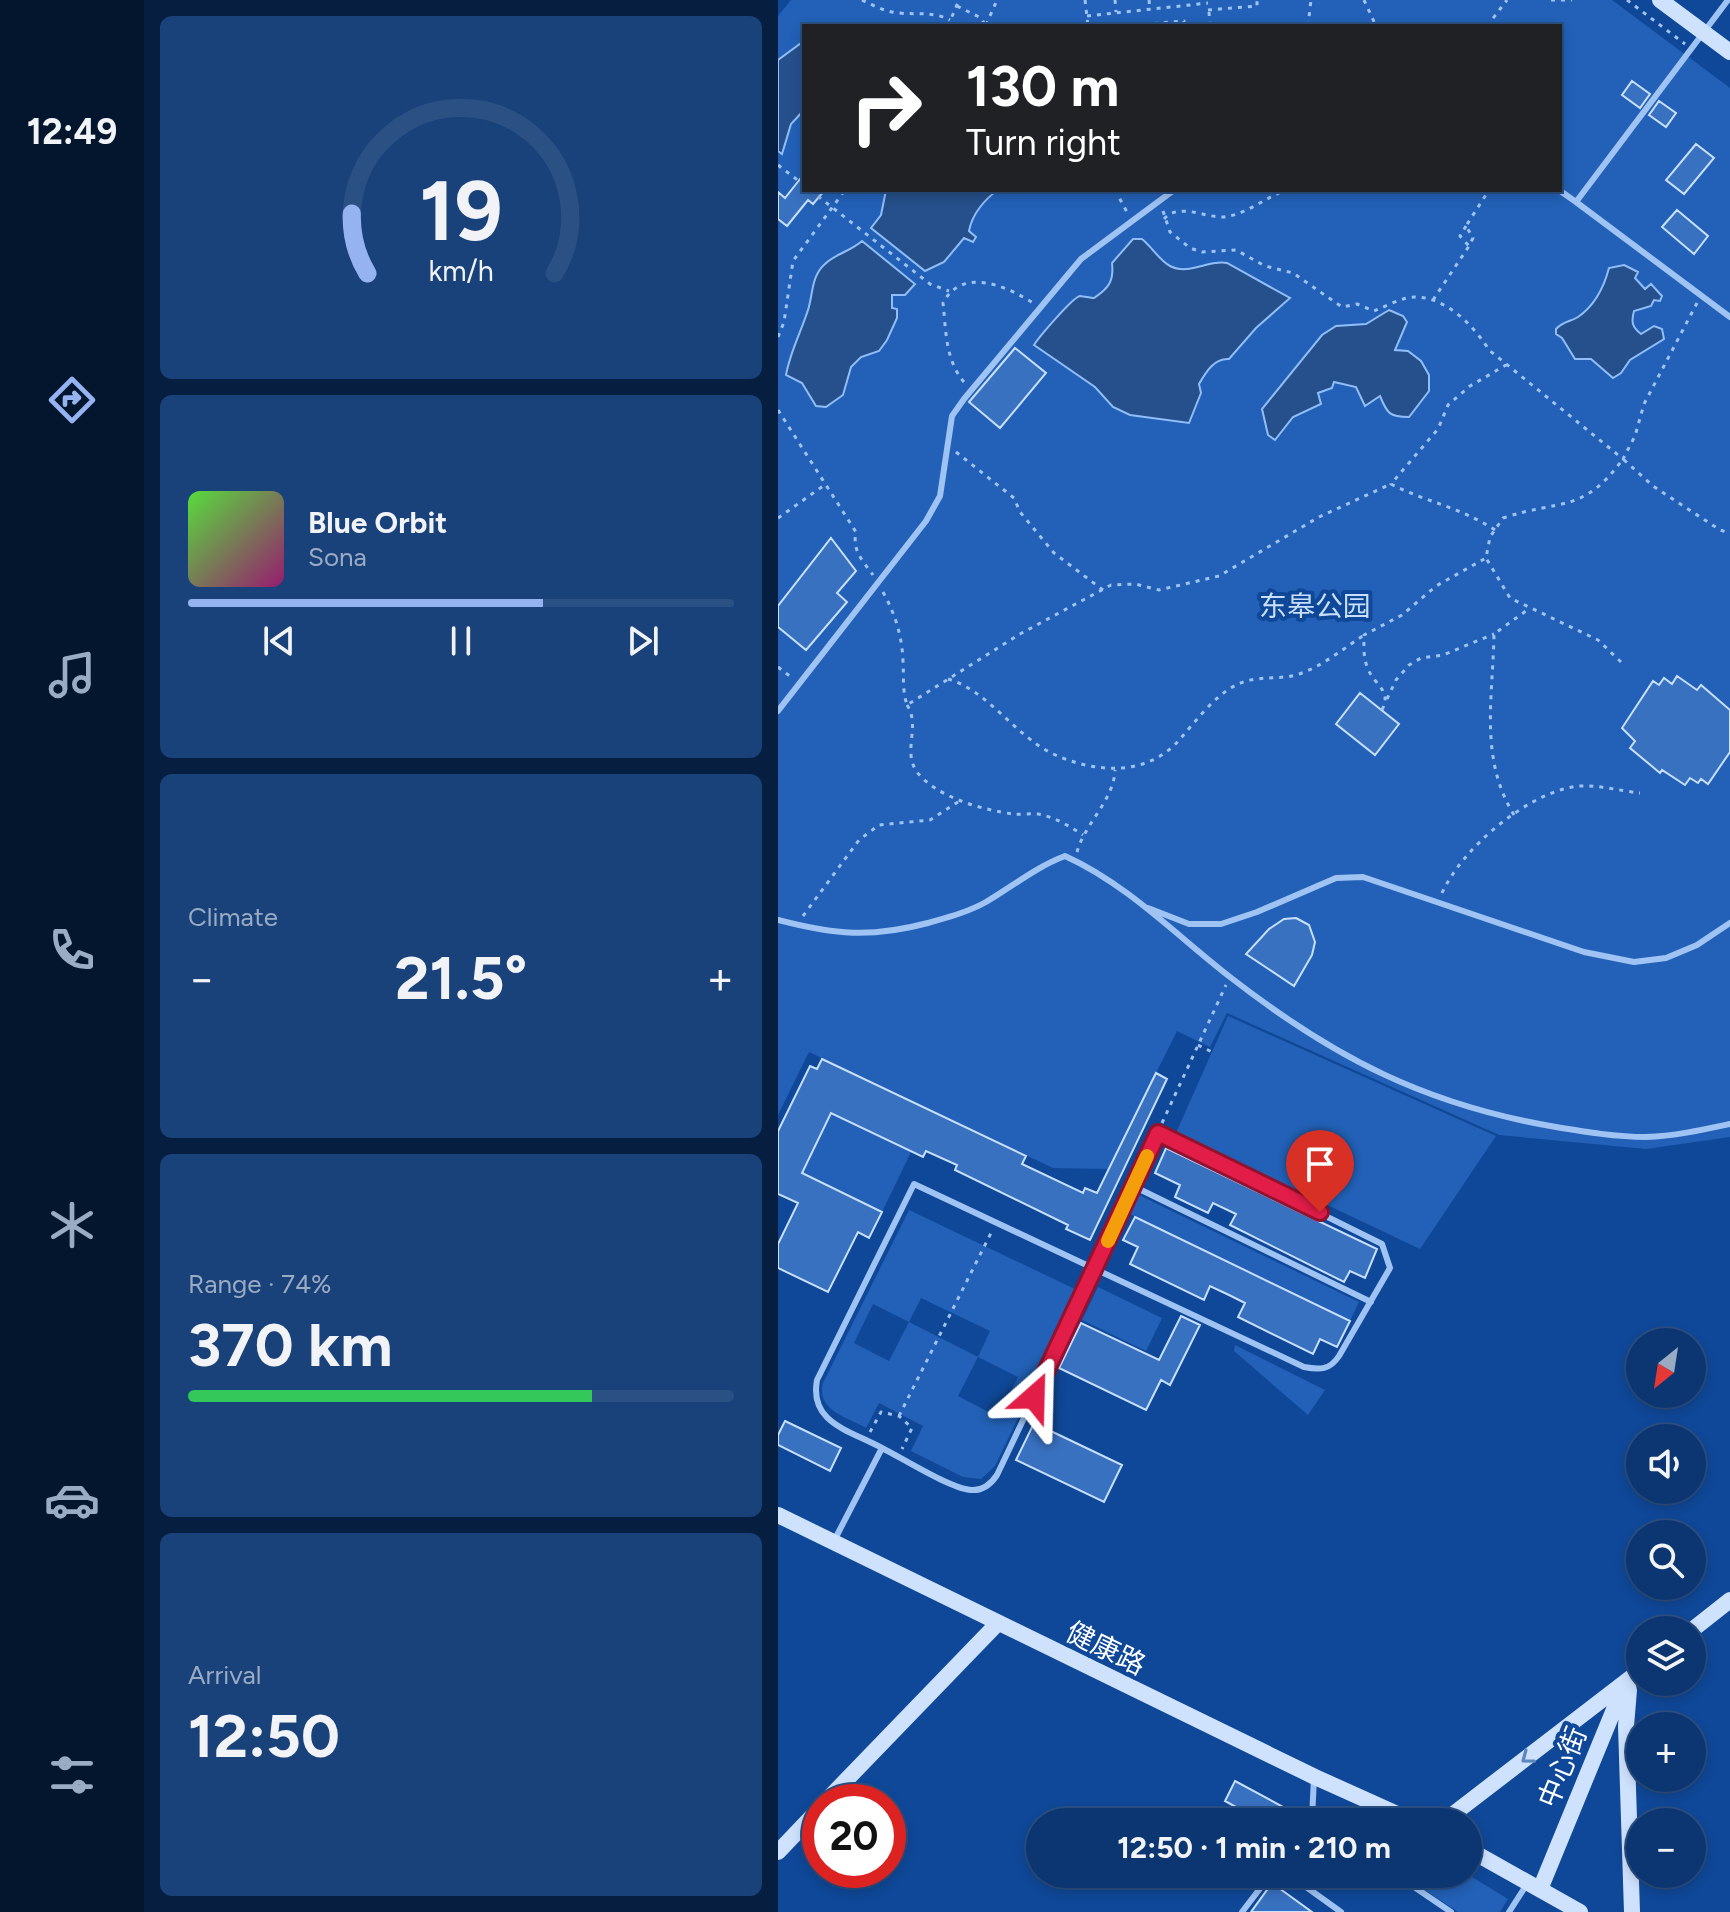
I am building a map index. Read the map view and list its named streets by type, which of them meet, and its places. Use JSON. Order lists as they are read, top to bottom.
{
  "streets": {
    "main road": ["健康路", "中心街"]
  },
  "parks": ["东皋公园"],
  "north": "bottom left",
  "page": {
    "tabs": "12:49",
    "turn": ["130 m", "Turn right"],
    "song": ["Blue Orbit", "Sona"],
    "tile": [
      "Climate",
      ["Range · 74%", "370 km"],
      ["Arrival", "12:50"]
    ],
    "heat": ["−", "21.5°", "+"],
    "map_buttons": ["+", "−"],
    "limit": "20",
    "trip": "12:50 · 1 min · 210 m",
    "gauge": ["19", "km/h"]
  }
}
